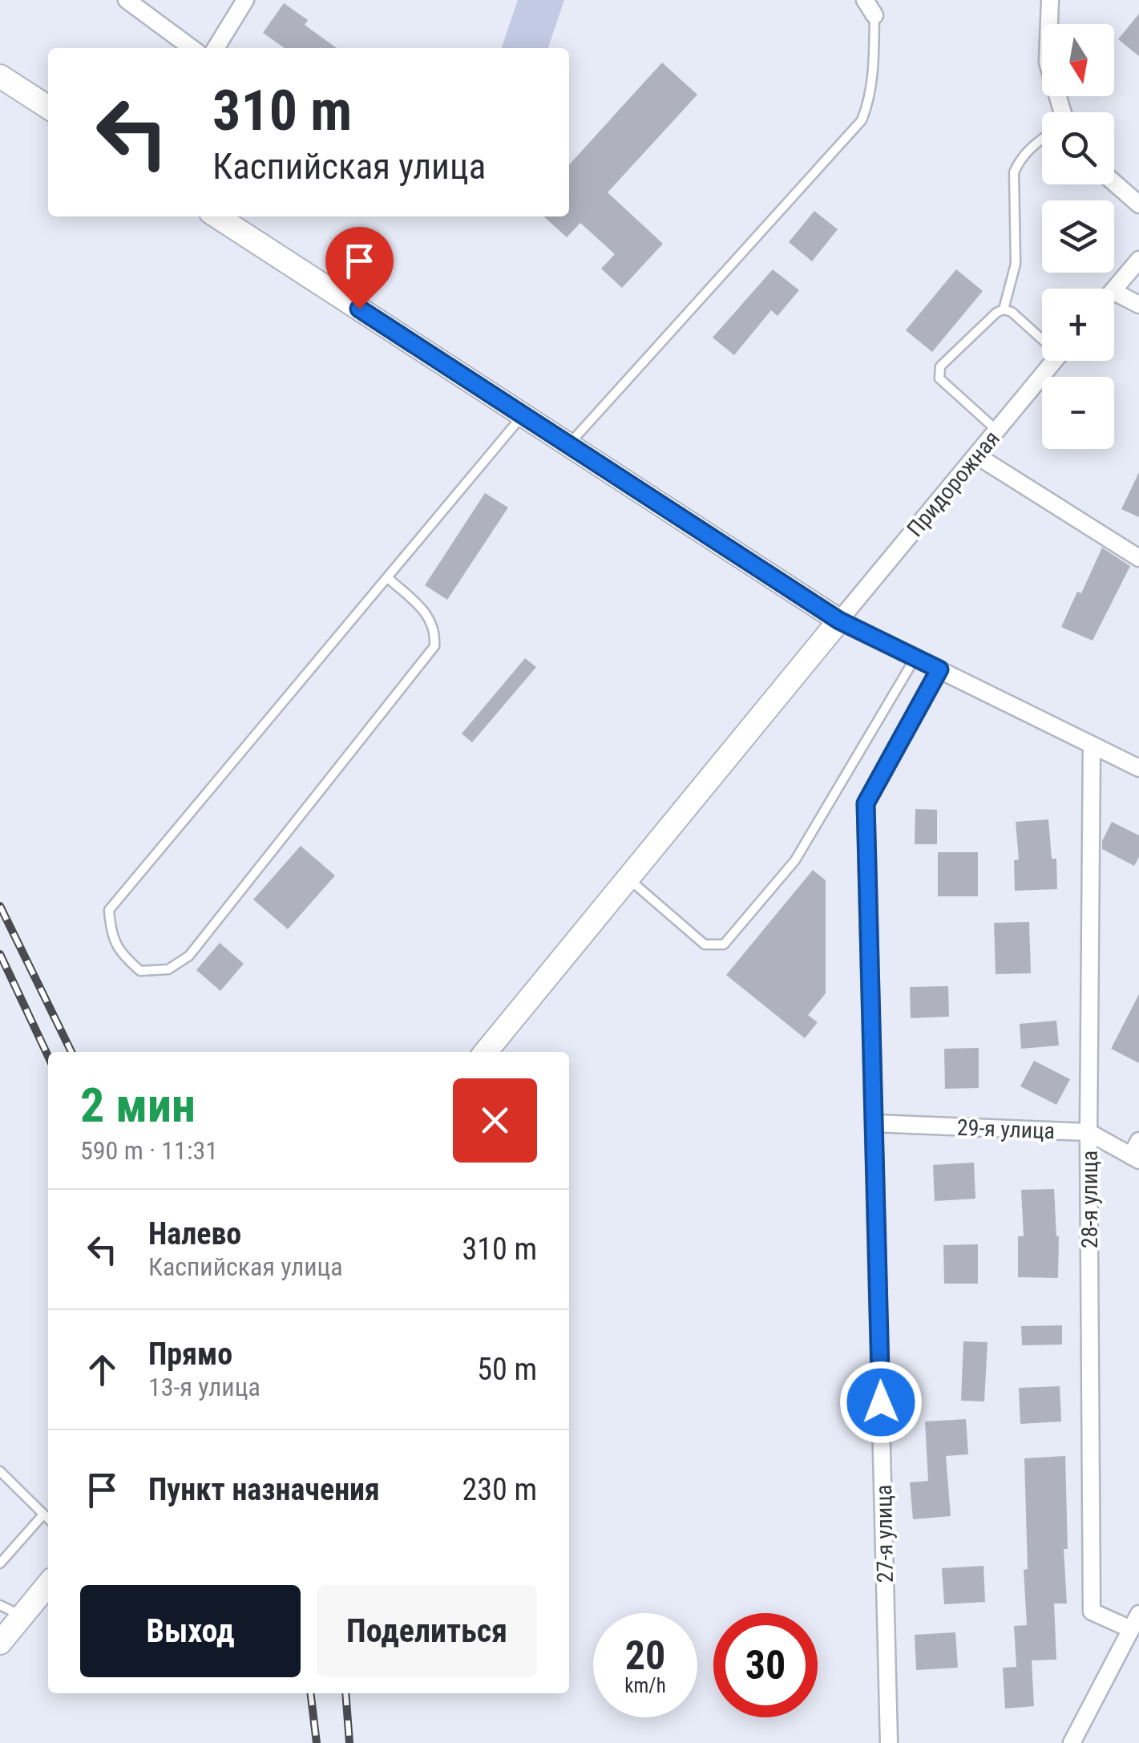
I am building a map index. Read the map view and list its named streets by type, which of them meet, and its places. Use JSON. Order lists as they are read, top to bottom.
{
  "streets": {
    "street": [
      "Придорожная",
      "29-я улица",
      "28-я улица",
      "27-я улица"
    ]
  },
  "crossings": [
    ["29-я улица", "28-я улица"],
    ["29-я улица", "27-я улица"]
  ],
  "north": "bottom",
  "page": {
    "map_buttons": ["+", "−"],
    "turn": ["310 m", "Каспийская улица"],
    "heading": ["2 мин", "590 m · 11:31"],
    "list": [
      {
        "name": "Налево",
        "note": "Каспийская улица",
        "value": "310 m"
      },
      {
        "name": "Прямо",
        "note": "13-я улица",
        "value": "50 m"
      },
      {
        "name": "Пункт назначения",
        "value": "230 m"
      }
    ],
    "buttons": ["Выход", "Поделиться"],
    "speed": "20 km/h",
    "limit": "30"
  }
}
